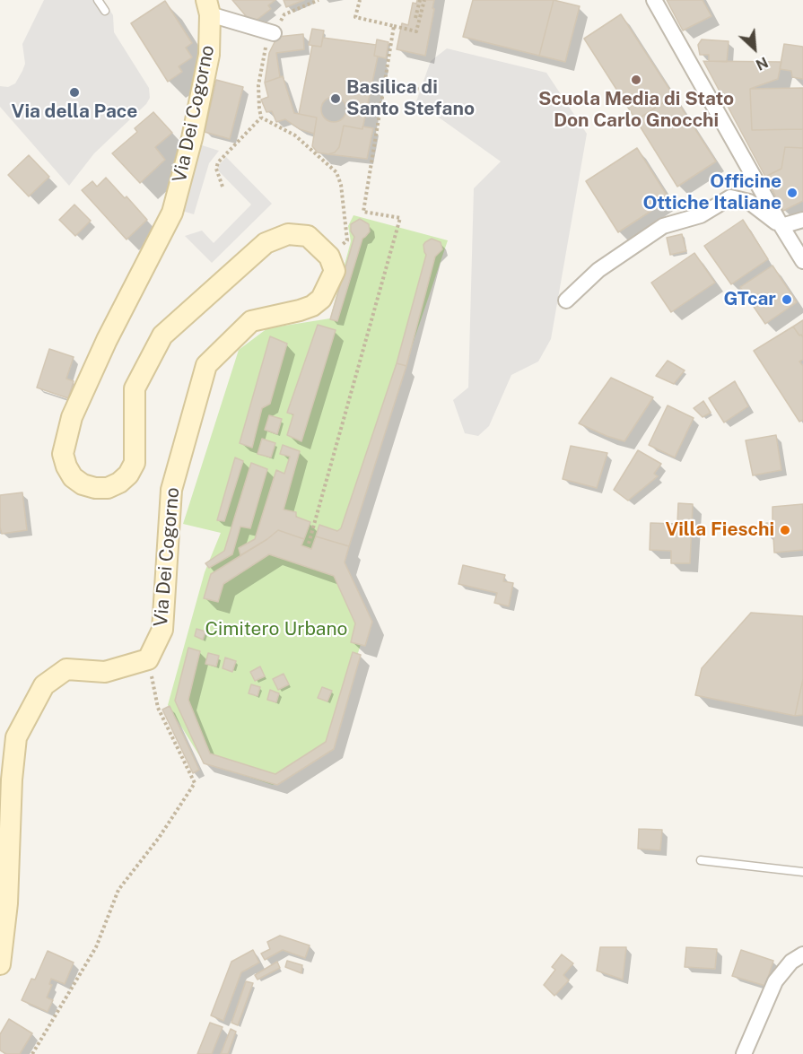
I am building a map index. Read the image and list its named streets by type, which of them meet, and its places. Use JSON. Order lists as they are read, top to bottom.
{
  "streets": {
    "street": ["Via Dei Cogorno"]
  },
  "parks": ["Cimitero Urbano"],
  "places": [
    "Scuola Media di Stato Don Carlo Gnocchi",
    "Via della Pace",
    "Basilica di Santo Stefano",
    "Officine Ottiche Italiane",
    "GTcar",
    "Villa Fieschi"
  ],
  "north": "bottom right"
}
